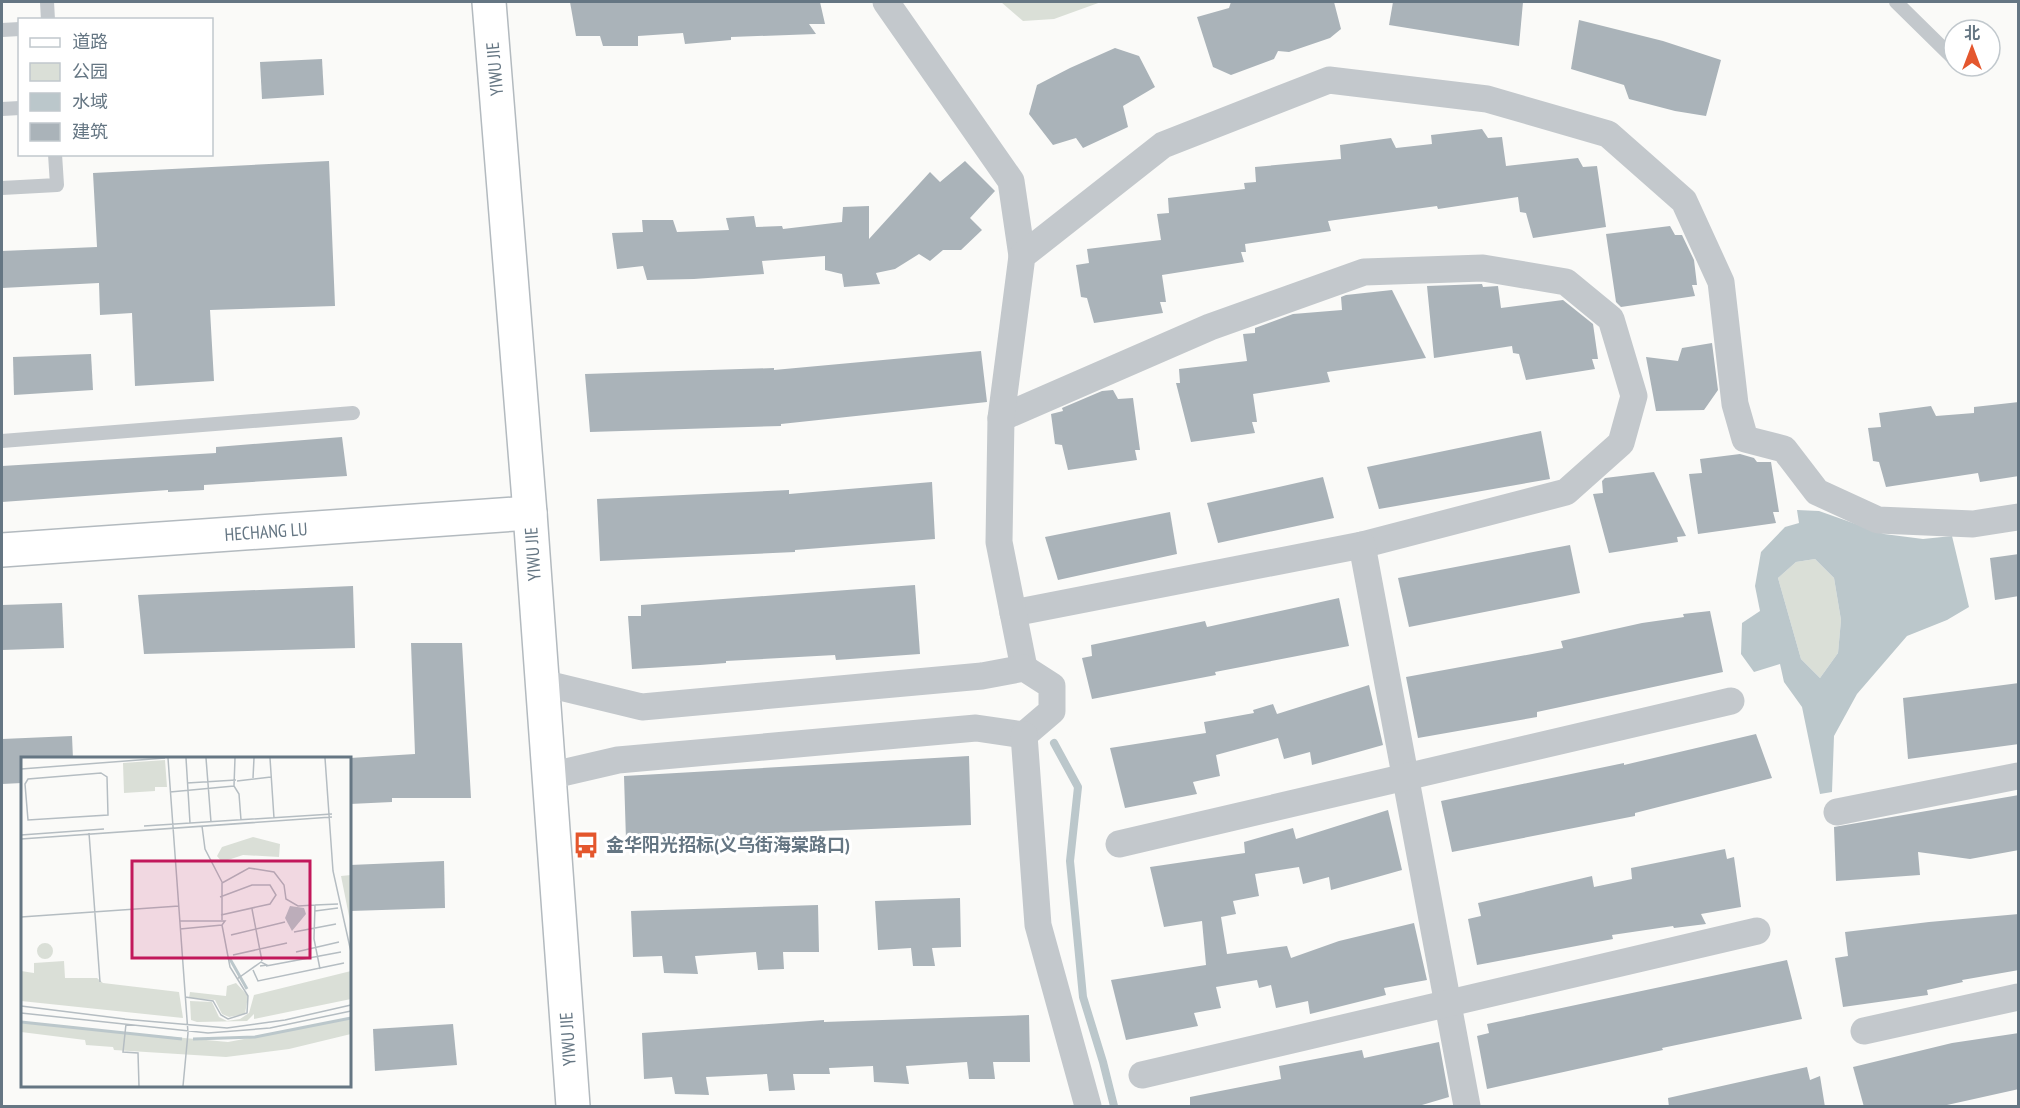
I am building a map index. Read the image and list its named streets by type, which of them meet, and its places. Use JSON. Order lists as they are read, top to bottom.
{
  "streets": {
    "street": ["YIWU JIE", "HECHANG LU"]
  },
  "crossings": [
    ["YIWU JIE", "HECHANG LU"]
  ],
  "places": {
    "bus stop": ["金华阳光招标(义乌街海棠路口)"]
  },
  "legend": [
    "道路",
    "公园",
    "水域",
    "建筑"
  ],
  "north": "top"
}
